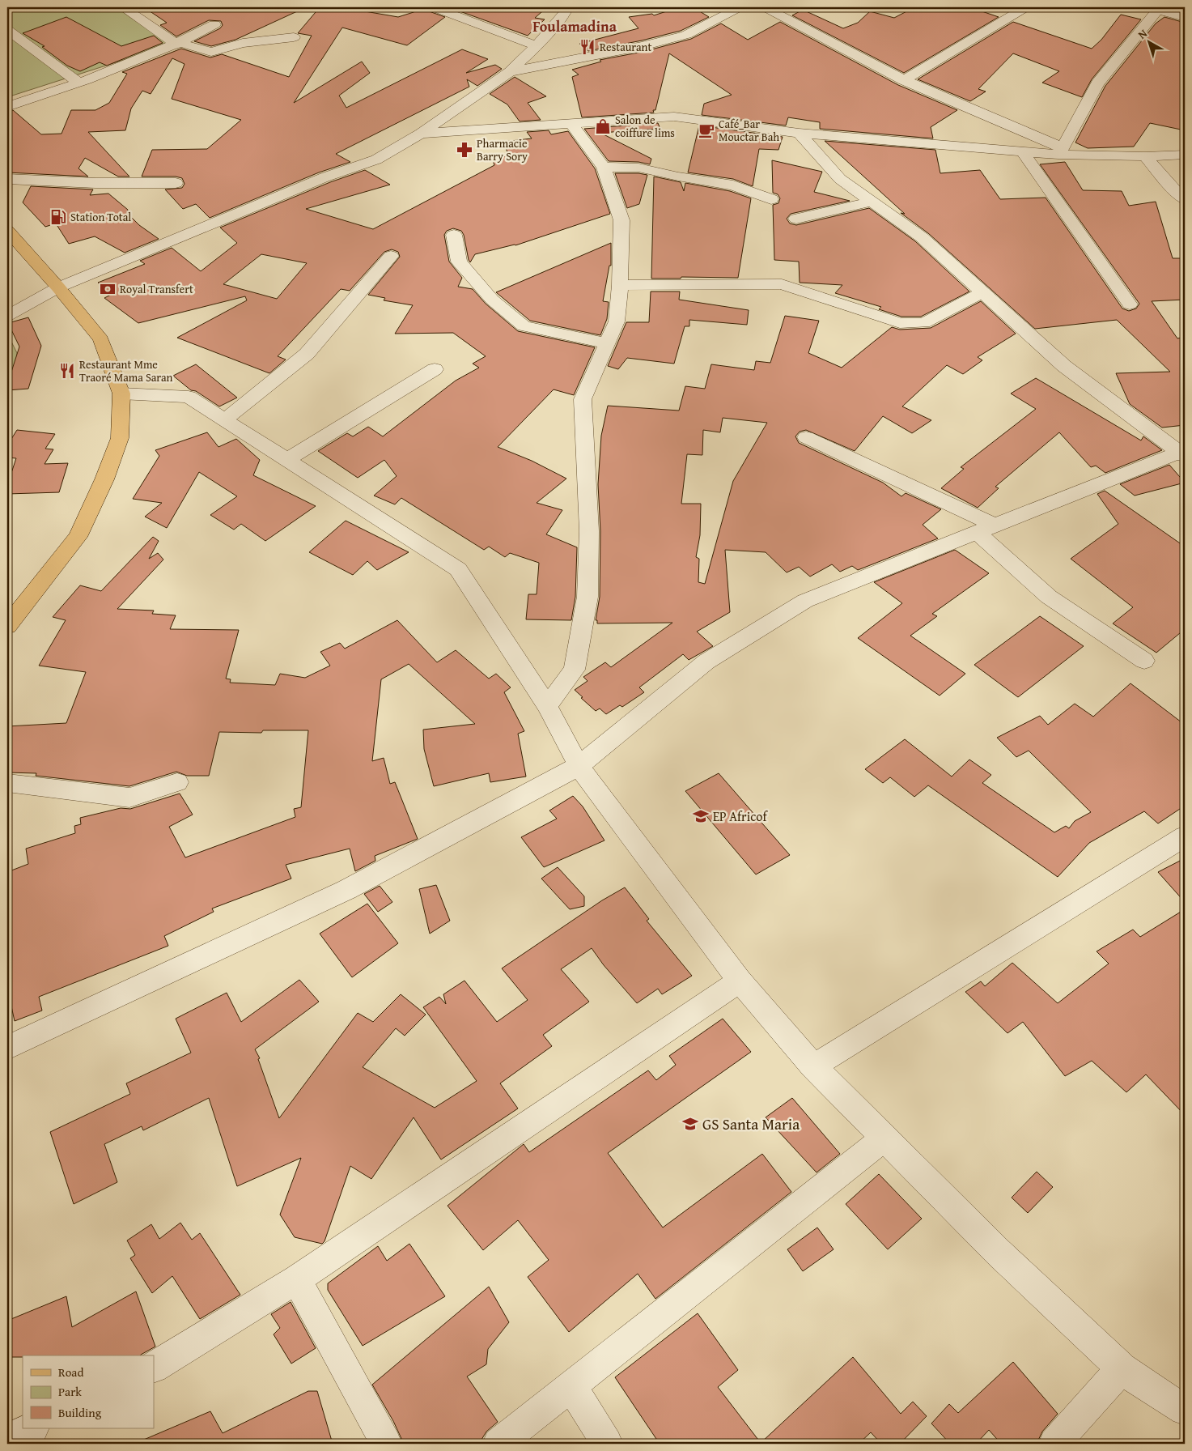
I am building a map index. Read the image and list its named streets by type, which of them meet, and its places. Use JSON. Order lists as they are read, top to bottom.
{
  "districts": ["Foulamadina"],
  "places": {
    "restaurant": ["Restaurant", "Restaurant Mme Traoré Mama Saran"],
    "shop": ["Salon de coiffure lims"],
    "cafe": ["Café_Bar Mouctar Bah"],
    "pharmacy": ["Pharmacie Barry Sory"],
    "fuel station": ["Station Total"],
    "bank": ["Royal Transfert"],
    "school or university": ["EP Africof", "GS Santa Maria"]
  },
  "legend": ["Road", "Park", "Building"],
  "north": "top left"
}
